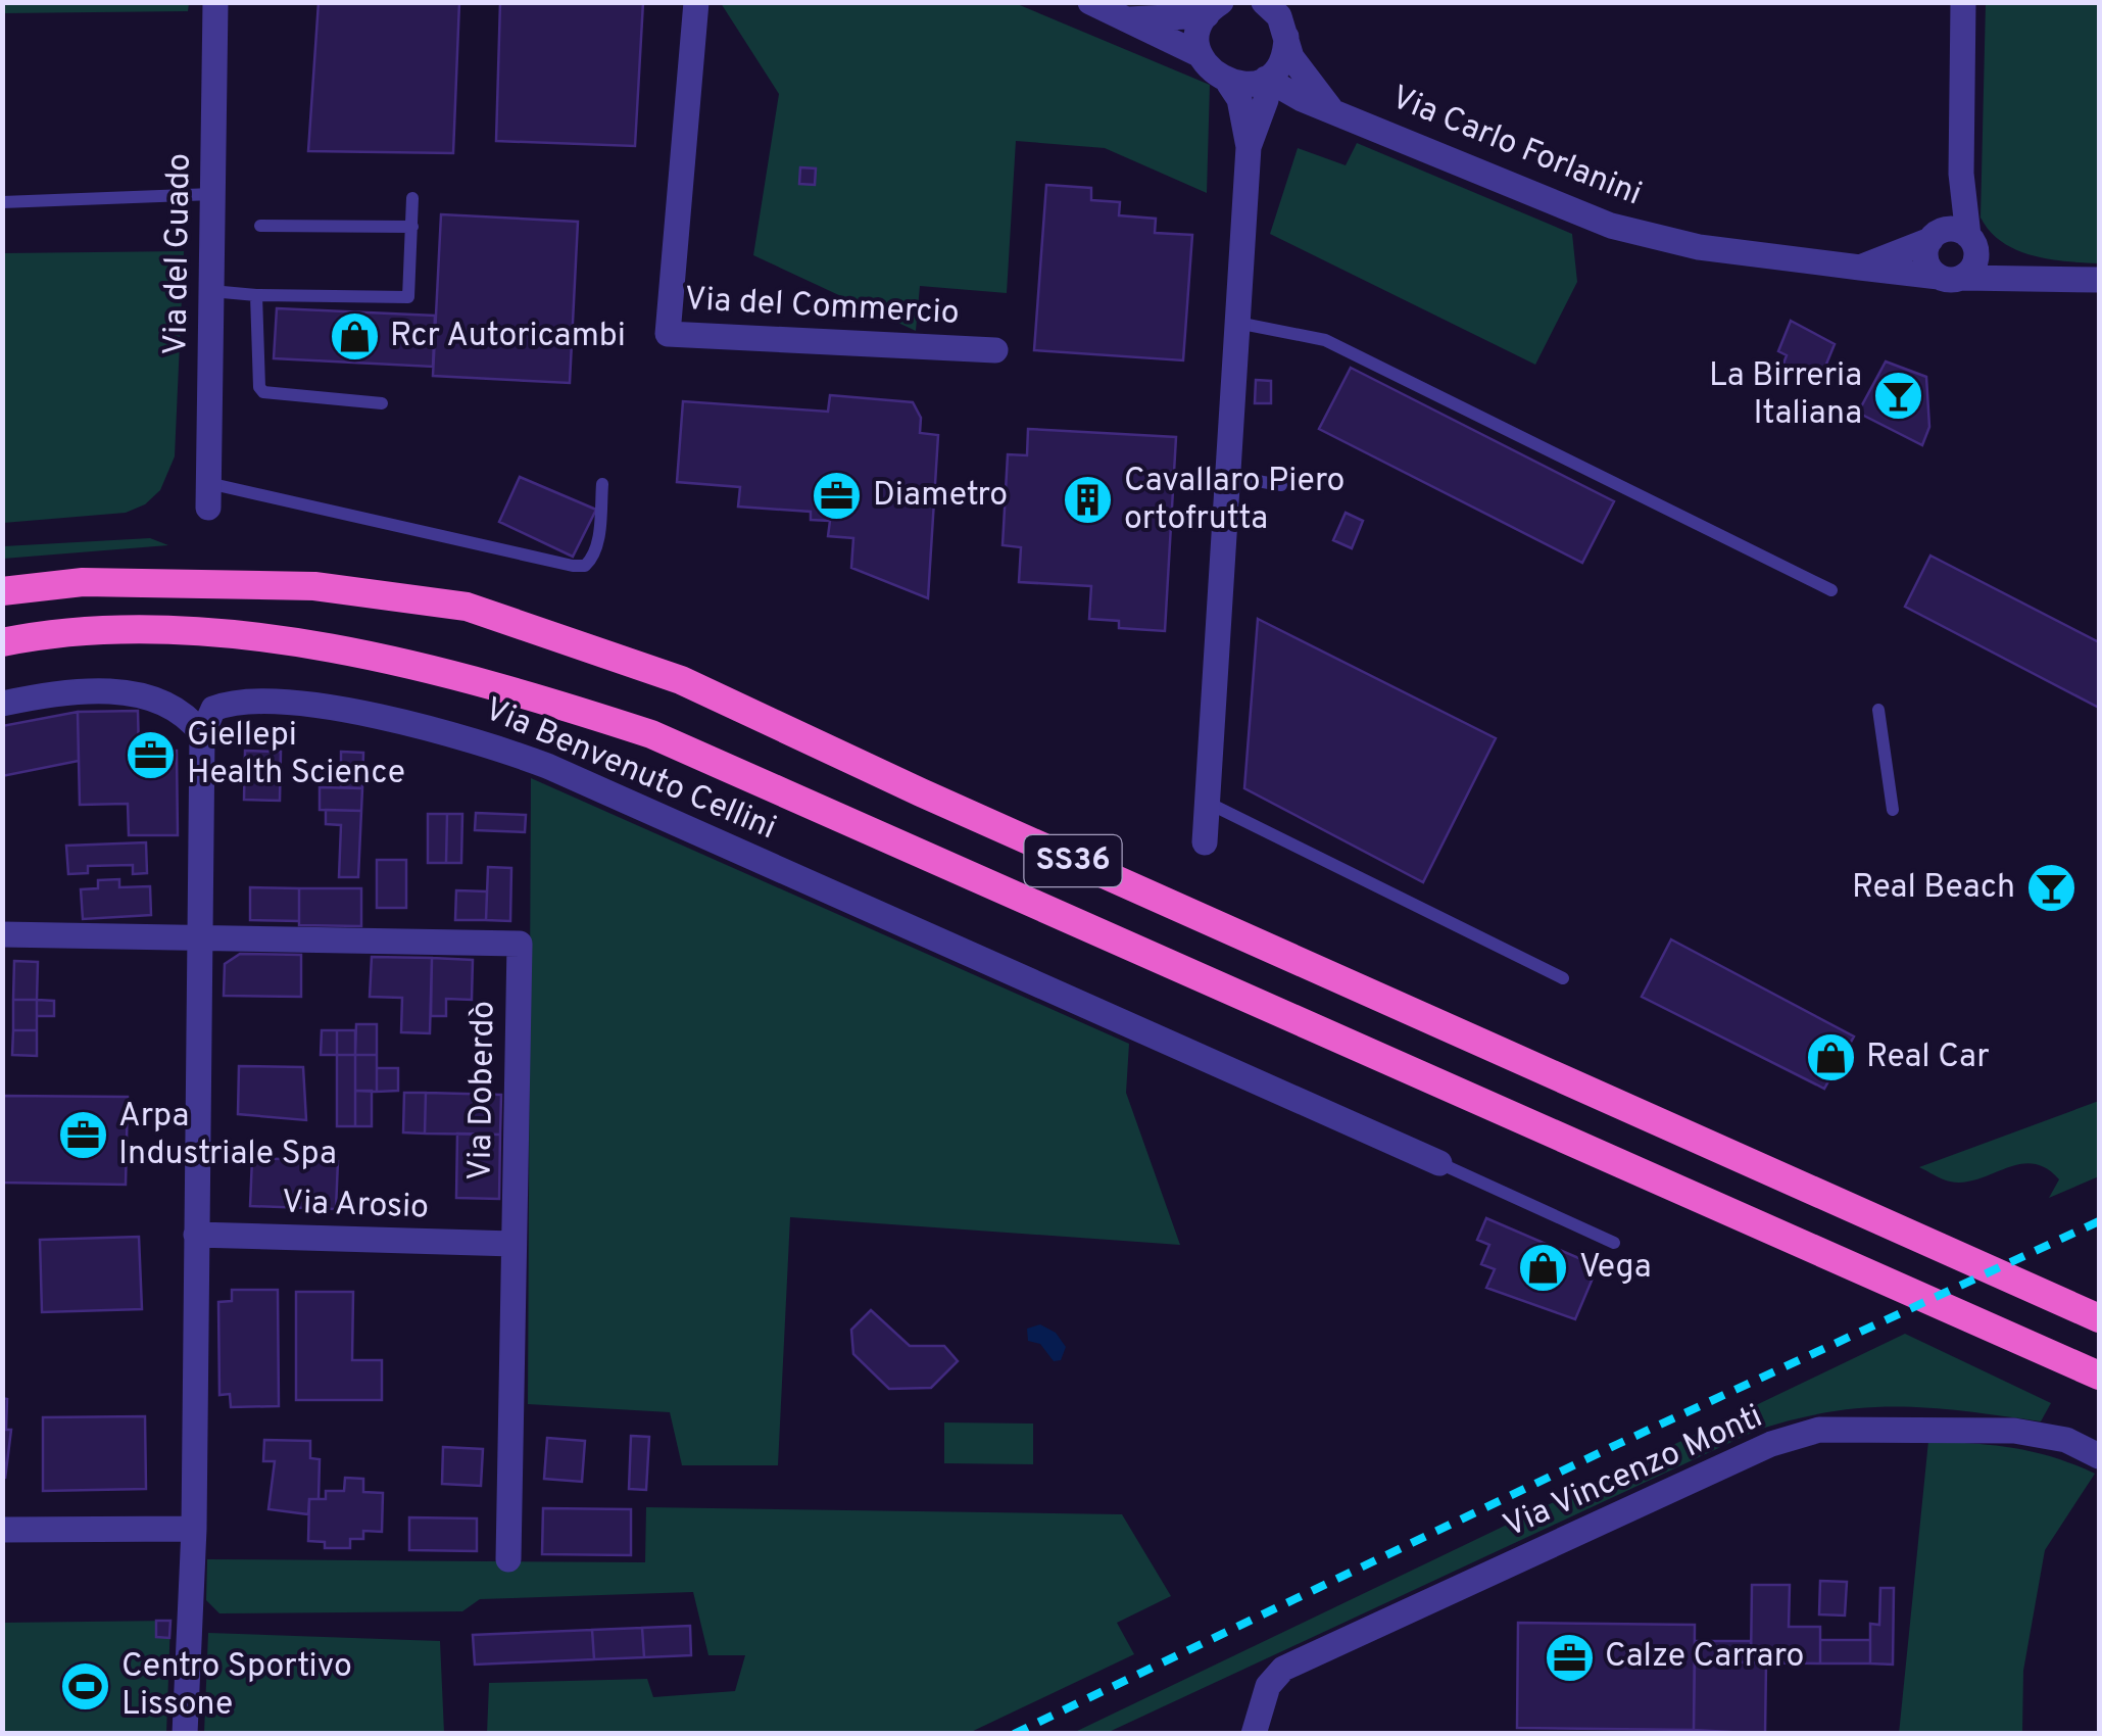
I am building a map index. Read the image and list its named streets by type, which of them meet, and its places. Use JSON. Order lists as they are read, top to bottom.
{
  "streets": {
    "highway": ["SS36"],
    "street": [
      "Via Carlo Forlanini",
      "Via del Guado",
      "Via del Commercio",
      "Via Benvenuto Cellini",
      "Via Doberdò",
      "Via Arosio",
      "Via Vincenzo Monti"
    ]
  },
  "crossings": [
    ["Via Doberdò", "Via Arosio"]
  ],
  "places": {
    "shop": ["Rcr Autoricambi", "Real Car", "Vega"],
    "bar": ["La Birreria Italiana", "Real Beach"],
    "office": [
      "Diametro",
      "Giellepi Health Science",
      "Arpa Industriale Spa",
      "Calze Carraro"
    ],
    "building": ["Cavallaro Piero ortofrutta"],
    "sports": ["Centro Sportivo Lissone"]
  }
}
